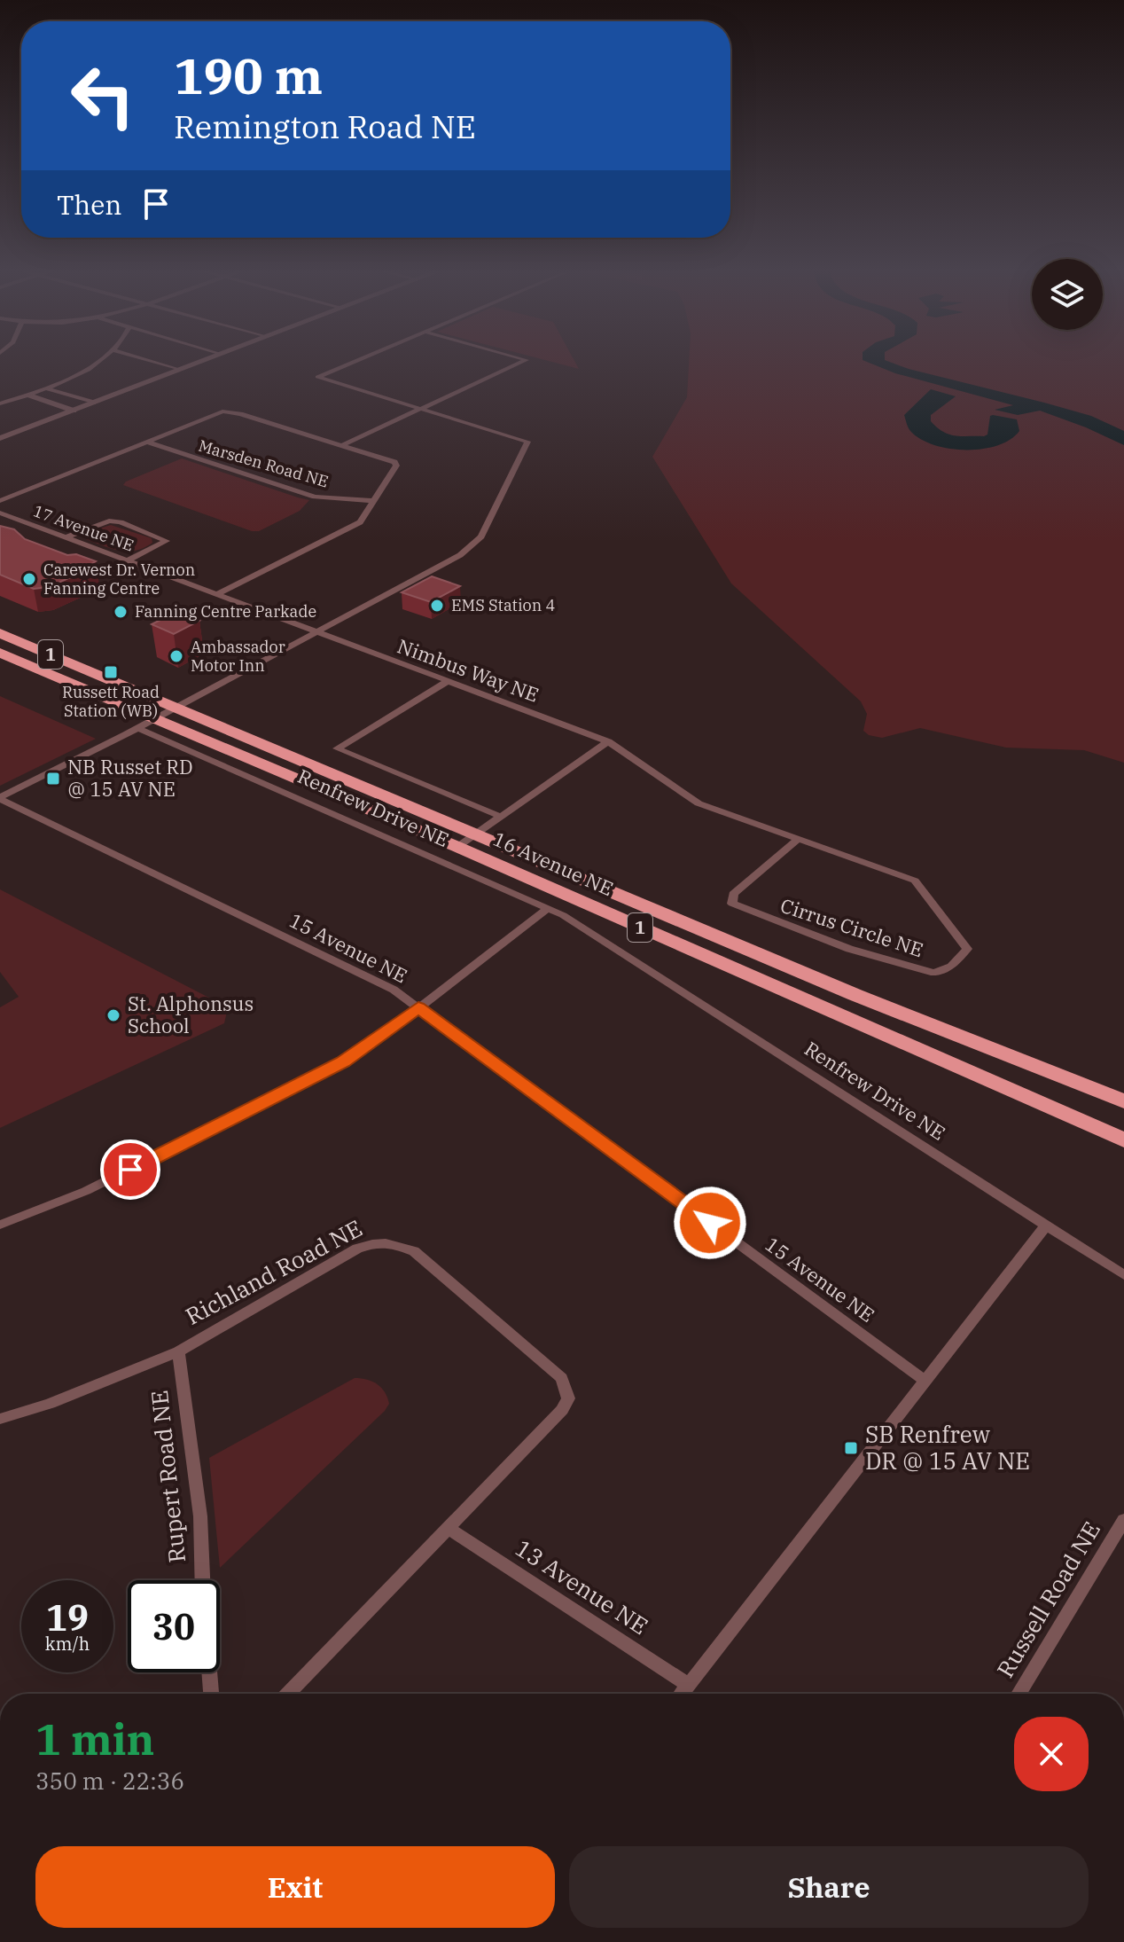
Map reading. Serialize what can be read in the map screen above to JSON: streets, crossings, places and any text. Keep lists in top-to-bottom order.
{
  "streets": {
    "highway": ["1", "16 Avenue NE"],
    "street": [
      "Marsden Road NE",
      "17 Avenue NE",
      "Nimbus Way NE",
      "Renfrew Drive NE",
      "Cirrus Circle NE",
      "15 Avenue NE",
      "Richland Road NE",
      "Rupert Road NE",
      "13 Avenue NE",
      "Russell Road NE"
    ]
  },
  "crossings": [
    ["17 Avenue NE", "Nimbus Way NE"],
    ["Nimbus Way NE", "Cirrus Circle NE"],
    ["Renfrew Drive NE", "16 Avenue NE"],
    ["Richland Road NE", "Rupert Road NE"],
    ["Richland Road NE", "13 Avenue NE"]
  ],
  "places": {
    "other": [
      "Carewest Dr. Vernon Fanning Centre",
      "EMS Station 4",
      "Fanning Centre Parkade",
      "Ambassador Motor Inn",
      "St. Alphonsus School"
    ],
    "transit": ["Russett Road Station (WB)", "NB Russet RD @ 15 AV NE", "SB Renfrew DR @ 15 AV NE"]
  },
  "page": {
    "turn": ["190 m", "Remington Road NE"],
    "then": "Then",
    "speed": "19 km/h",
    "limit": "30",
    "heading": ["1 min", "350 m · 22:36"],
    "buttons": ["Exit", "Share"]
  }
}
